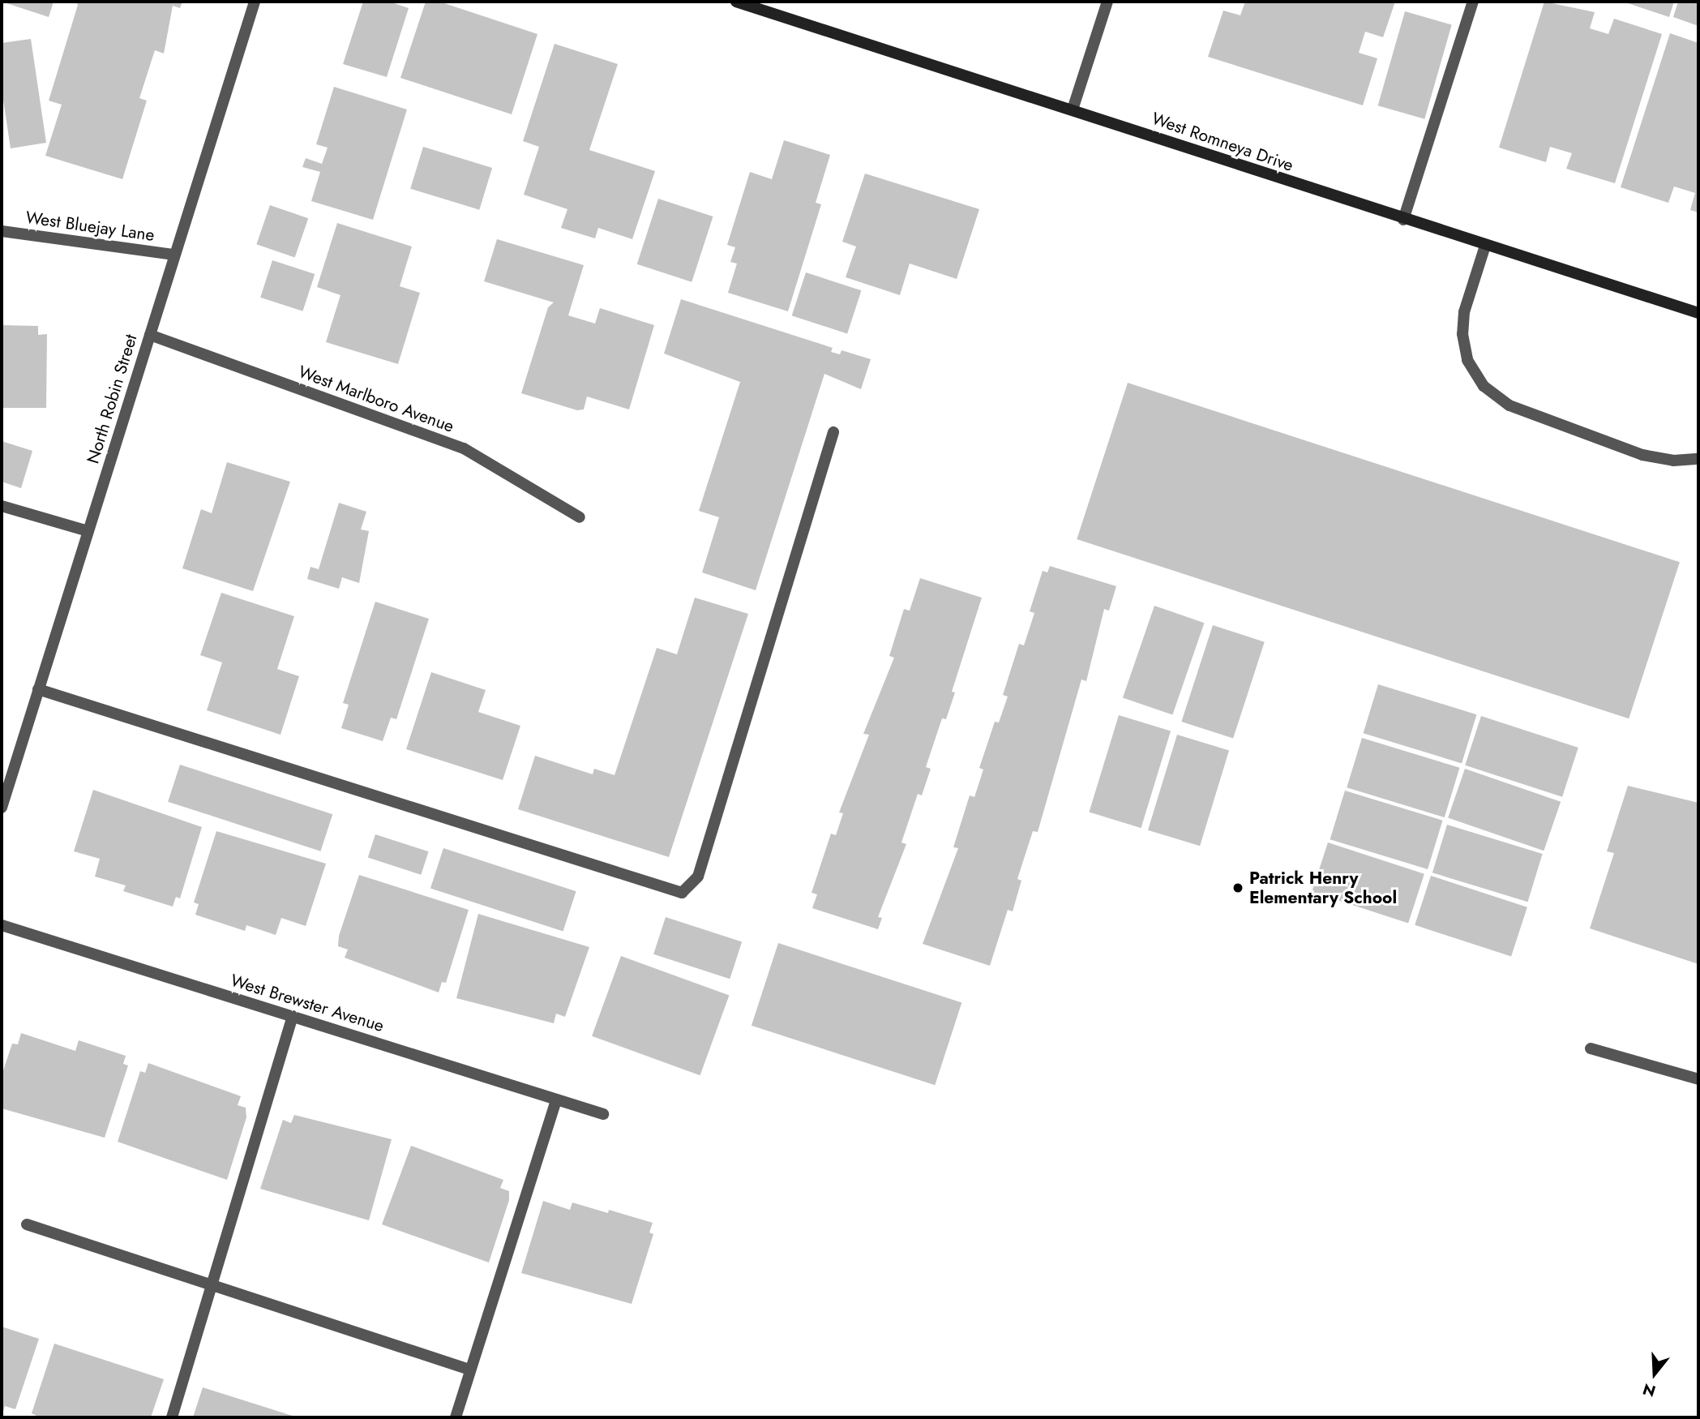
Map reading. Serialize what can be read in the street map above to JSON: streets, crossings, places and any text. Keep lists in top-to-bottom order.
{
  "streets": {
    "street": [
      "West Romneya Drive",
      "West Bluejay Lane",
      "North Robin Street",
      "West Marlboro Avenue",
      "West Brewster Avenue"
    ]
  },
  "crossings": [
    ["West Bluejay Lane", "North Robin Street"],
    ["North Robin Street", "West Marlboro Avenue"]
  ],
  "places": ["Patrick Henry Elementary School"],
  "north": "bottom"
}
